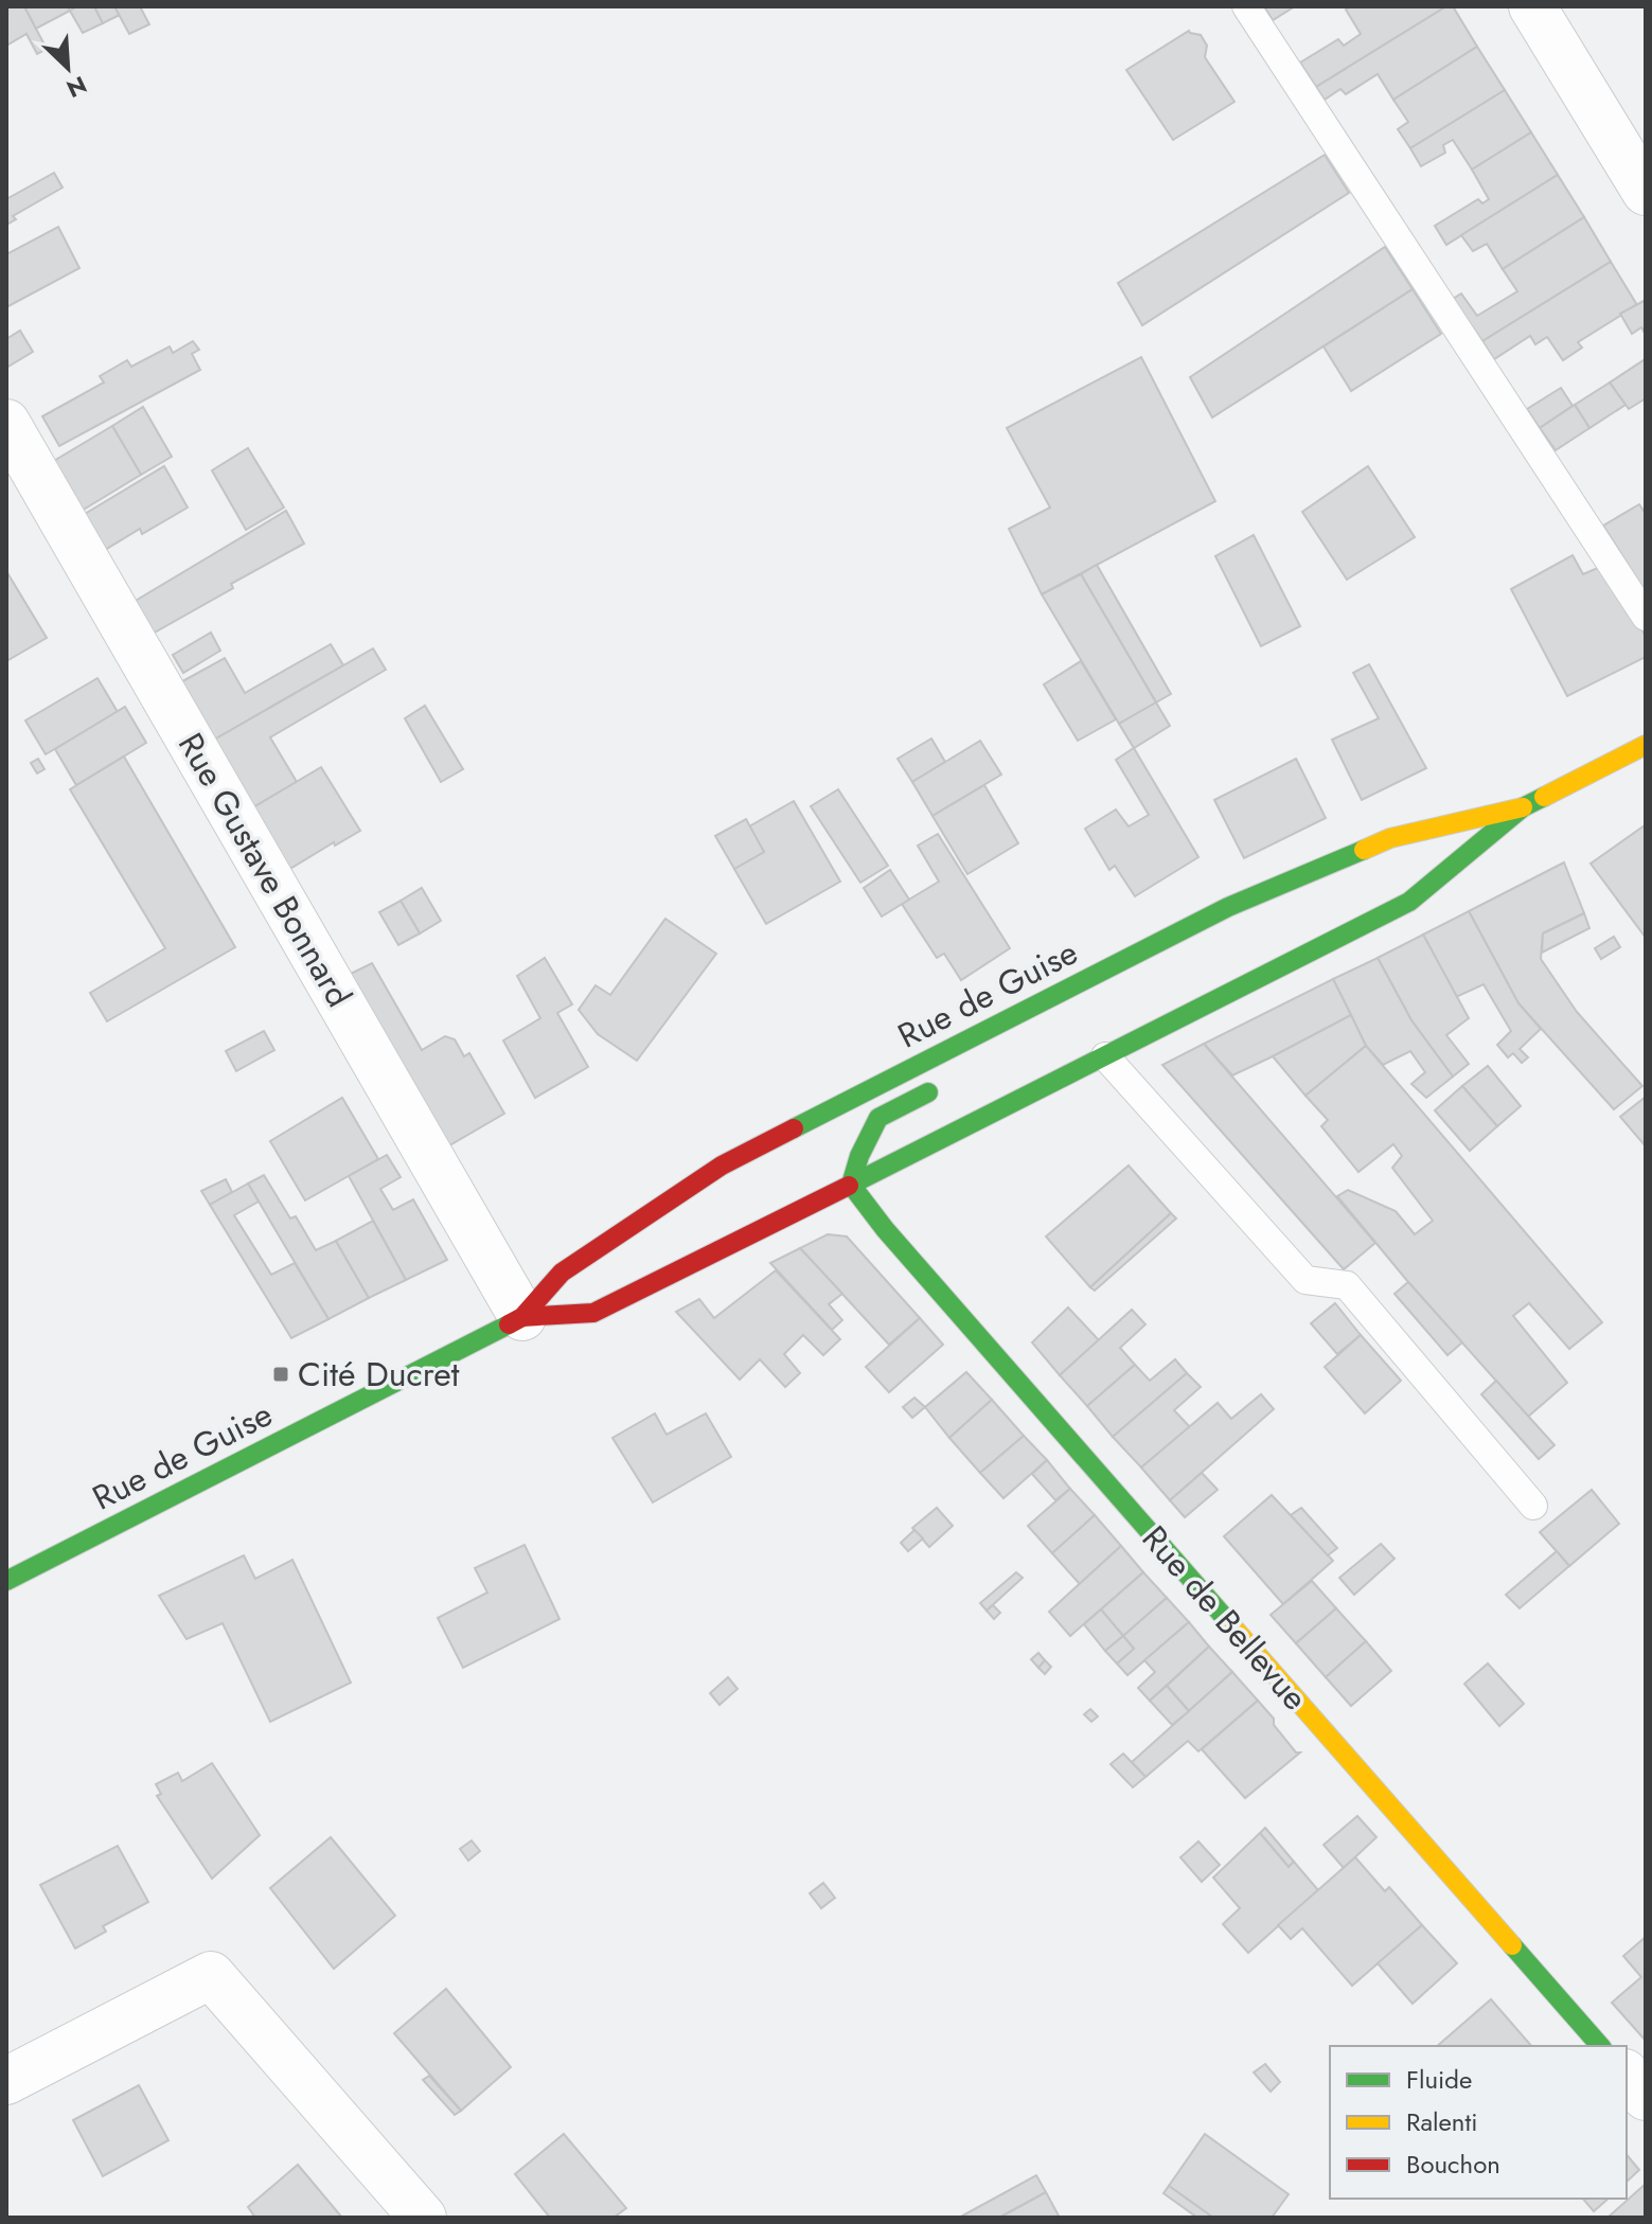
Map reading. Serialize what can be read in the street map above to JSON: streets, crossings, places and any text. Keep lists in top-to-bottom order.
{
  "streets": {
    "main road": ["Rue de Guise", "Rue de Bellevue"],
    "street": ["Rue Gustave Bonnard"]
  },
  "crossings": [
    ["Rue Gustave Bonnard", "Rue de Guise"],
    ["Rue de Guise", "Rue de Bellevue"]
  ],
  "places": {
    "transit": ["Cité Ducret"]
  },
  "legend": ["Fluide", "Ralenti", "Bouchon"],
  "north": "bottom right"
}
